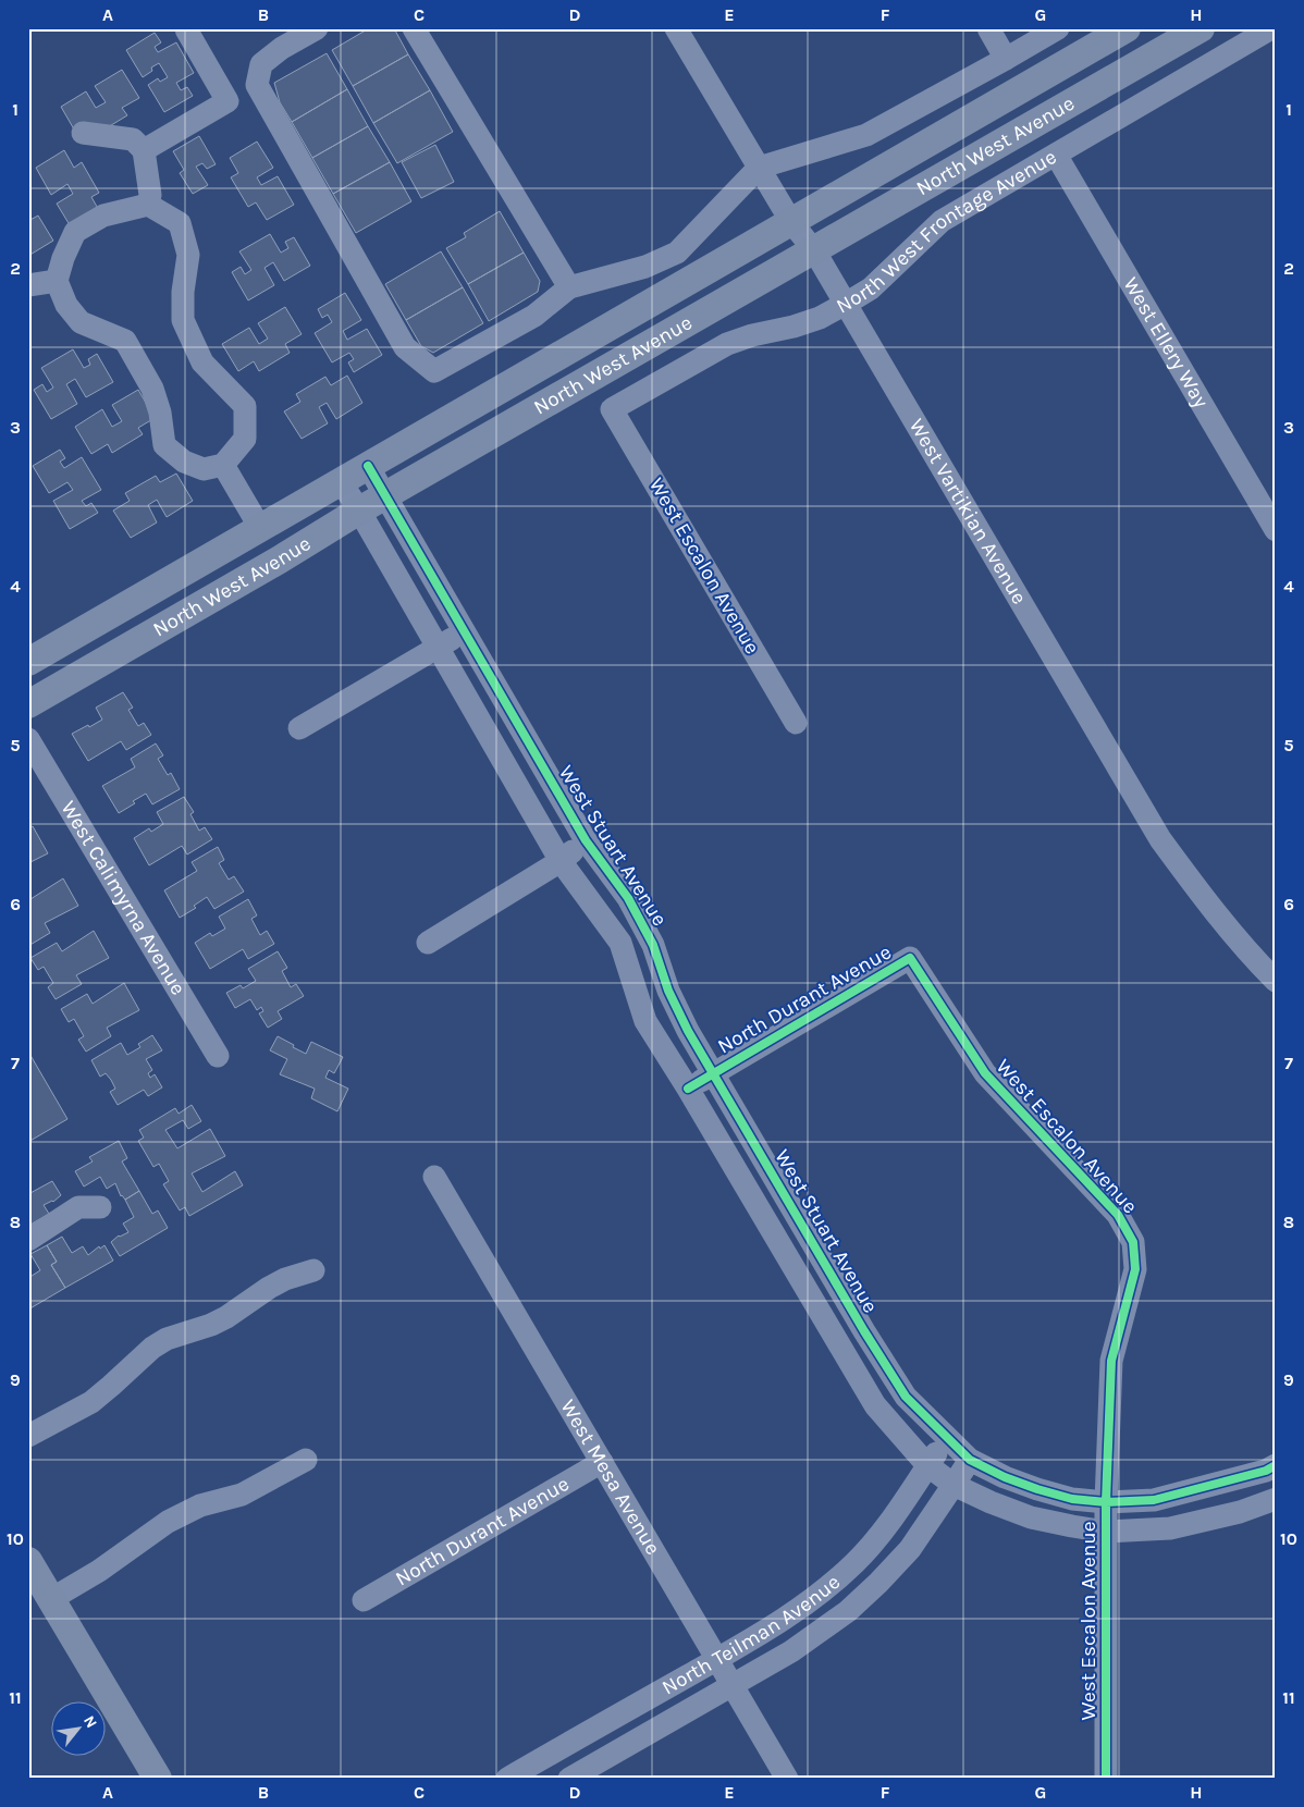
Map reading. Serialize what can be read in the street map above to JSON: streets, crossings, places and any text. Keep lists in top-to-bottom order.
{
  "streets": {
    "main road": ["North West Avenue"],
    "street": [
      "North West Frontage Avenue",
      "West Ellery Way",
      "West Vartikian Avenue",
      "West Escalon Avenue",
      "West Stuart Avenue",
      "West Calimyrna Avenue",
      "North Durant Avenue",
      "West Mesa Avenue",
      "North Teilman Avenue"
    ]
  },
  "crossings": [
    ["North West Avenue", "West Vartikian Avenue"],
    ["North West Avenue", "West Stuart Avenue"],
    ["North West Frontage Avenue", "West Ellery Way"],
    ["North West Frontage Avenue", "West Vartikian Avenue"],
    ["North West Frontage Avenue", "West Escalon Avenue"],
    ["West Escalon Avenue", "North Durant Avenue"],
    ["West Stuart Avenue", "North Durant Avenue"],
    ["West Stuart Avenue", "North Teilman Avenue"],
    ["North Durant Avenue", "West Mesa Avenue"],
    ["West Mesa Avenue", "North Teilman Avenue"]
  ],
  "north": "top right",
  "grid": {
    "columns": [
      "A",
      "B",
      "C",
      "D",
      "E",
      "F",
      "G",
      "H"
    ],
    "rows": [
      "1",
      "2",
      "3",
      "4",
      "5",
      "6",
      "7",
      "8",
      "9",
      "10",
      "11"
    ]
  }
}
